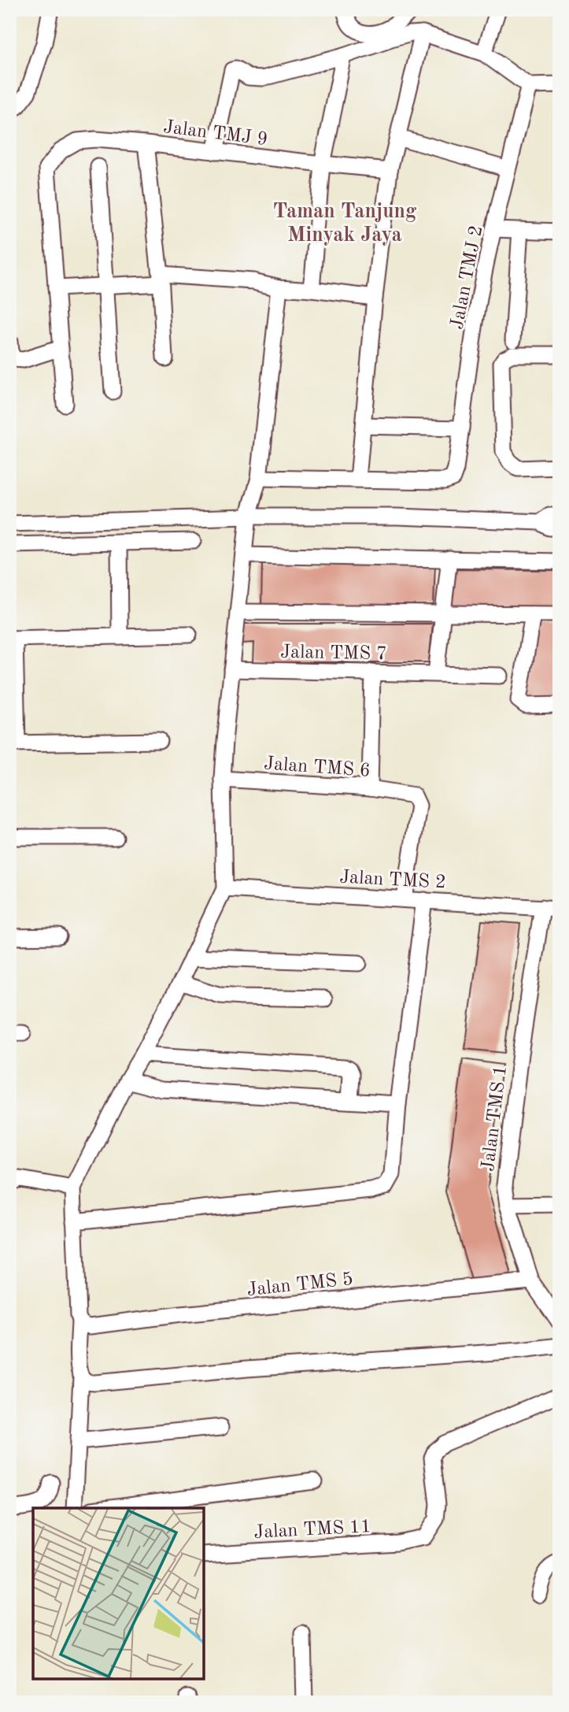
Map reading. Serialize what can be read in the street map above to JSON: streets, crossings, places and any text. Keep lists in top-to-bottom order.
{
  "streets": {
    "street": [
      "Jalan TMJ 9",
      "Jalan TMJ 2",
      "Jalan TMS 7",
      "Jalan TMS 6",
      "Jalan TMS 2",
      "Jalan TMS 1",
      "Jalan TMS 5",
      "Jalan TMS 11"
    ]
  },
  "crossings": [
    ["Jalan TMS 6", "Jalan TMS 2"],
    ["Jalan TMS 2", "Jalan TMS 1"],
    ["Jalan TMS 1", "Jalan TMS 5"]
  ],
  "districts": ["Taman Tanjung Minyak Jaya"]
}
